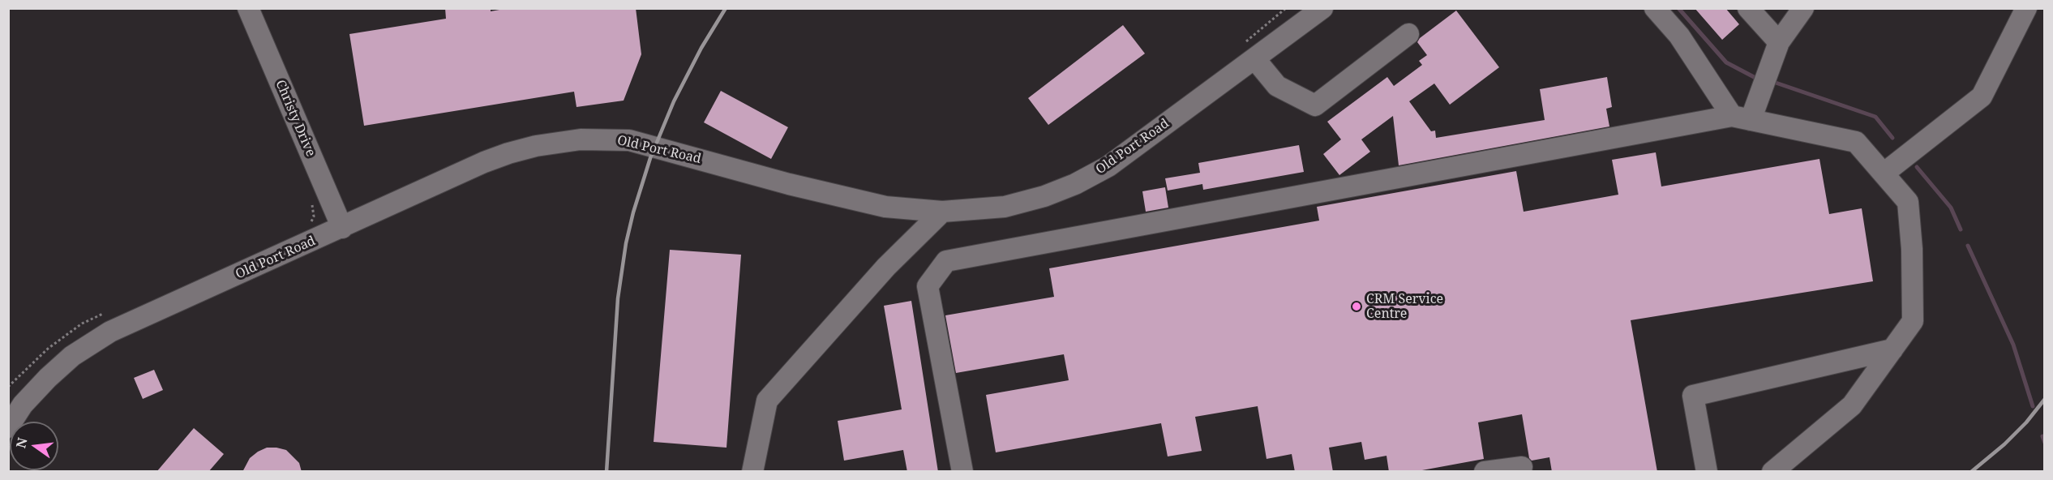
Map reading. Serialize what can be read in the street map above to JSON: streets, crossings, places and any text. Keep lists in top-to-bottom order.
{
  "streets": {
    "street": ["Christy Drive", "Old Port Road"]
  },
  "crossings": [
    ["Christy Drive", "Old Port Road"]
  ],
  "places": ["CRM Service Centre"],
  "north": "left"
}
